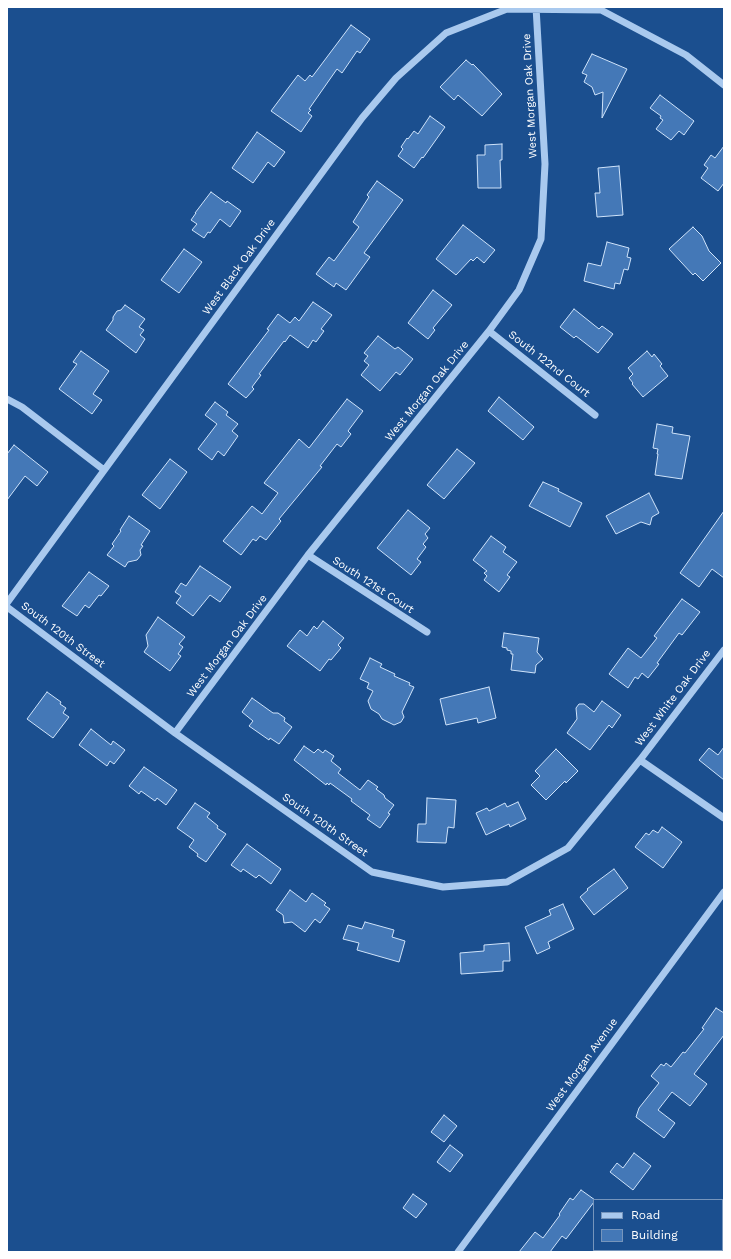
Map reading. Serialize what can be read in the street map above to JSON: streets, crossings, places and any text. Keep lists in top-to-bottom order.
{
  "streets": {
    "street": [
      "West Morgan Oak Drive",
      "West Black Oak Drive",
      "South 122nd Court",
      "South 121st Court",
      "South 120th Street",
      "West White Oak Drive",
      "West Morgan Avenue"
    ]
  },
  "crossings": [
    ["West Morgan Oak Drive", "West Black Oak Drive"],
    ["West Morgan Oak Drive", "South 122nd Court"],
    ["West Morgan Oak Drive", "South 121st Court"],
    ["West Morgan Oak Drive", "South 120th Street"],
    ["South 120th Street", "West White Oak Drive"]
  ],
  "legend": ["Road", "Building"]
}
